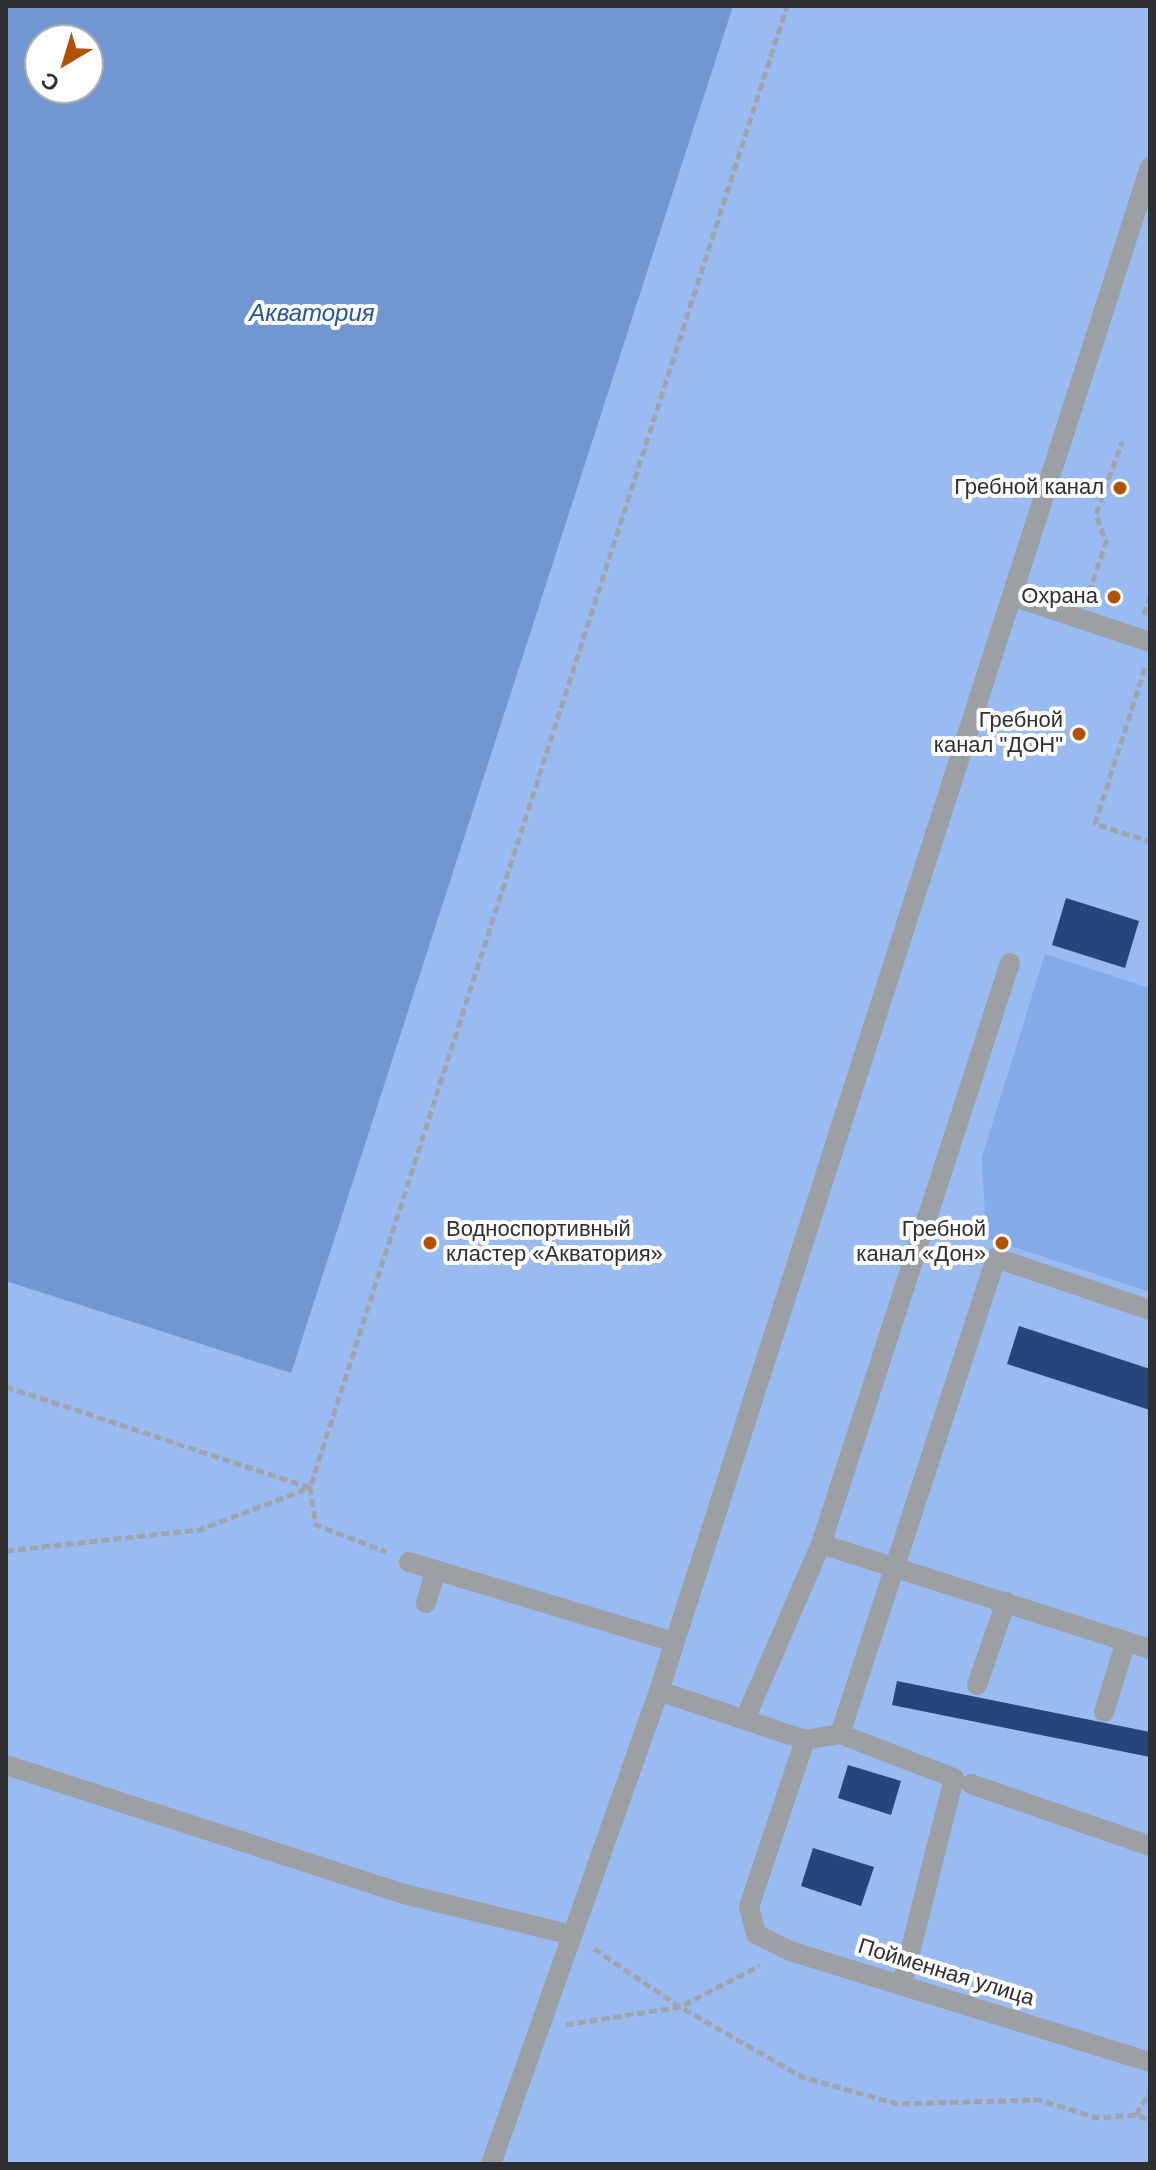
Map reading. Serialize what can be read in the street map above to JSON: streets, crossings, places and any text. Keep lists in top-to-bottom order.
{
  "streets": {
    "street": ["Пойменная улица"]
  },
  "water": ["Акватория"],
  "places": [
    "Гребной канал",
    "Охрана",
    "Гребной канал \"ДОН\"",
    "Водноспортивный кластер «Акватория»",
    "Гребной канал «Дон»"
  ],
  "north": "bottom left"
}
